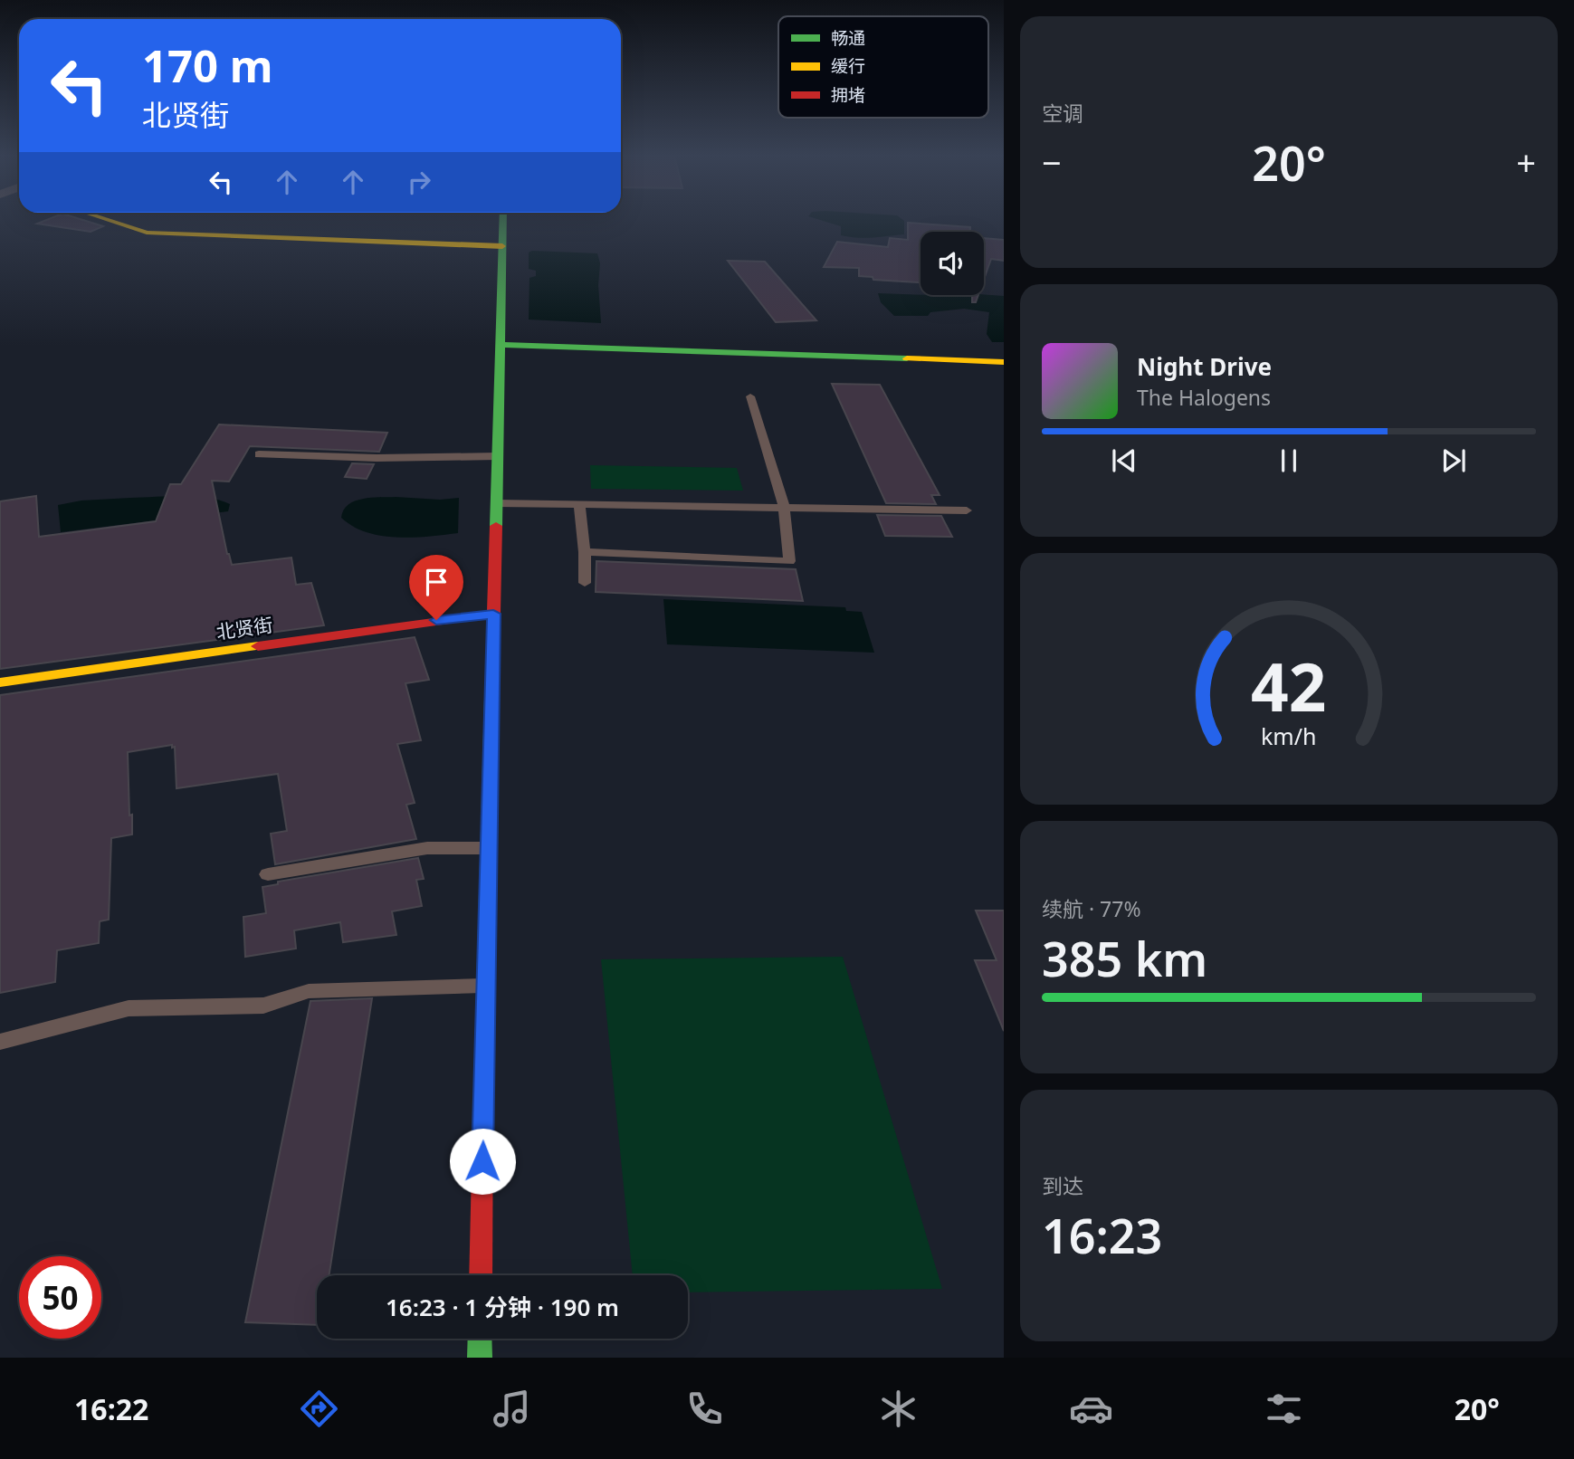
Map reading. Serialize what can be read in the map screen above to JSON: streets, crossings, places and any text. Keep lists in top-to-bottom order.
{
  "streets": {
    "main road": ["北贤街"]
  },
  "legend": ["畅通", "缓行", "拥堵"],
  "page": {
    "tile": [
      "空调",
      ["续航 · 77%", "385 km"],
      ["到达", "16:23"]
    ],
    "turn": ["170 m", "北贤街"],
    "heat": ["−", "20°", "+"],
    "song": ["Night Drive", "The Halogens"],
    "limit": "50",
    "trip": "16:23 · 1 分钟 · 190 m",
    "tabs": ["16:22", "20°"],
    "gauge": ["42", "km/h"]
  }
}
